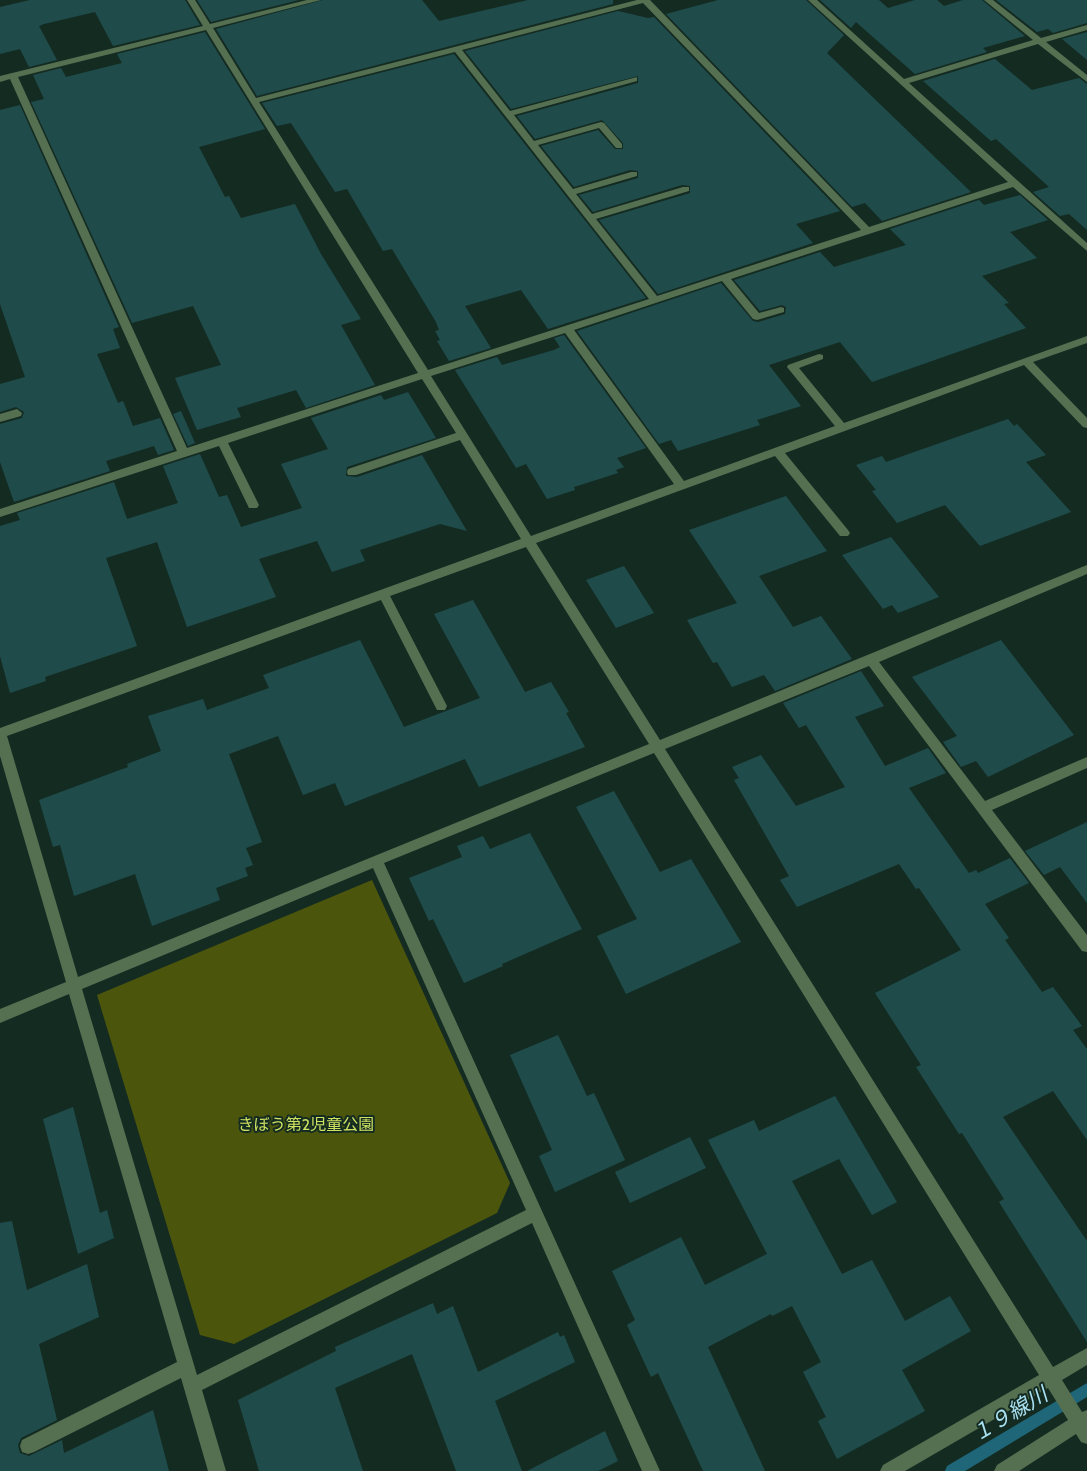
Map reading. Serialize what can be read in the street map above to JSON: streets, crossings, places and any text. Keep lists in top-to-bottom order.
{
  "water": ["１９線川"],
  "parks": ["きぼう第2児童公園"]
}
